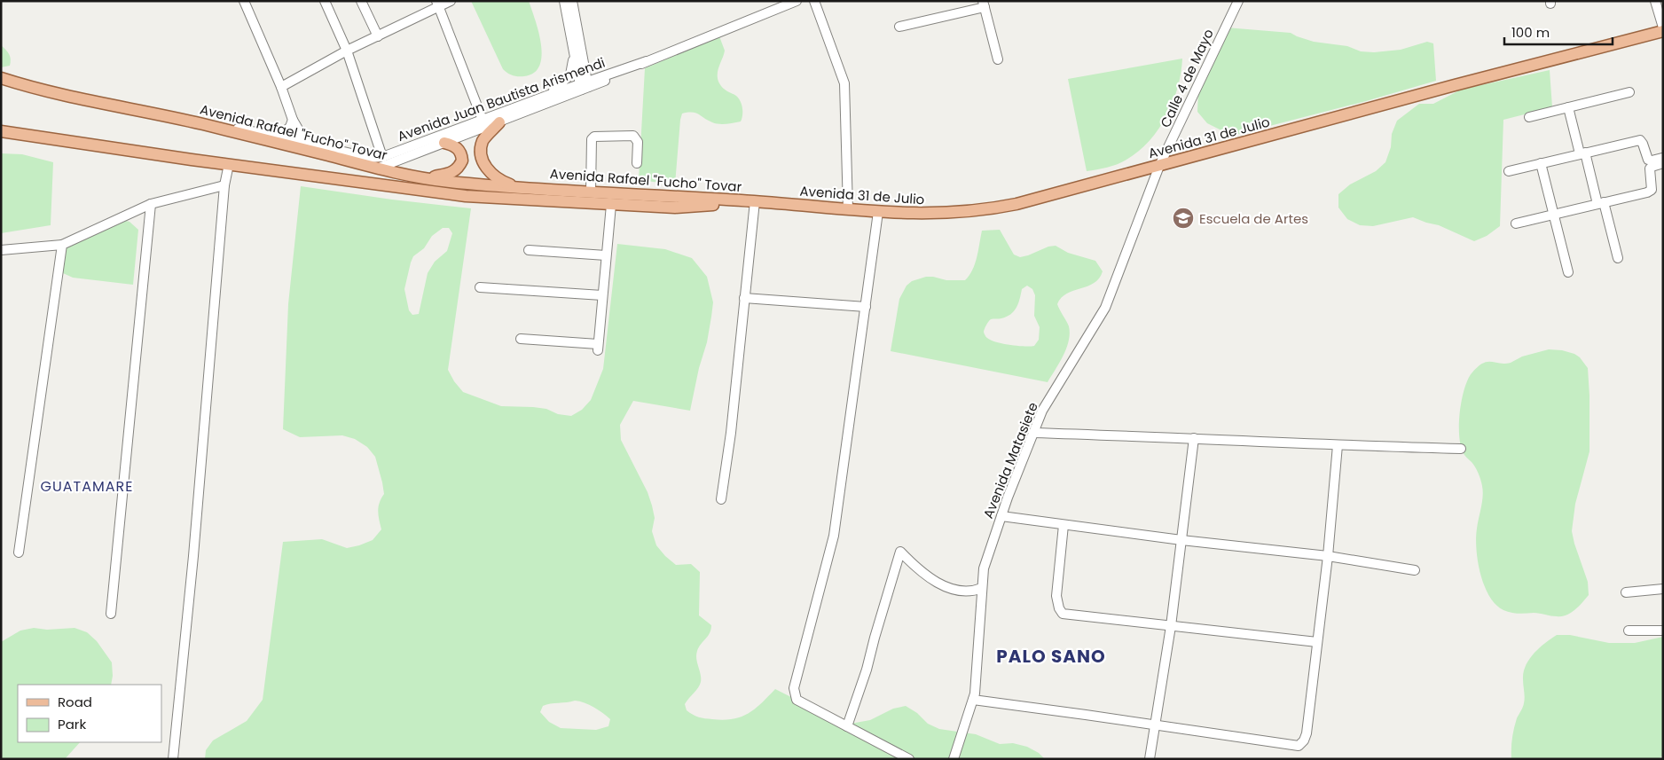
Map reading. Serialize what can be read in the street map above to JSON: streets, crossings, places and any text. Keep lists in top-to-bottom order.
{
  "streets": {
    "main road": ["Avenida Rafael \"Fucho\" Tovar", "Avenida 31 de Julio"],
    "street": ["Calle 4 de Mayo", "Avenida Juan Bautista Arismendi", "Avenida Matasiete"]
  },
  "crossings": [
    ["Calle 4 de Mayo", "Avenida 31 de Julio"],
    ["Calle 4 de Mayo", "Avenida Matasiete"],
    ["Avenida Juan Bautista Arismendi", "Avenida Rafael \"Fucho\" Tovar"],
    ["Avenida Rafael \"Fucho\" Tovar", "Avenida 31 de Julio"],
    ["Avenida 31 de Julio", "Avenida Matasiete"]
  ],
  "districts": ["GUATAMARE", "PALO SANO"],
  "places": {
    "school or university": ["Escuela de Artes"]
  },
  "legend": ["Road", "Park"],
  "scale_bar": "100 m"
}
